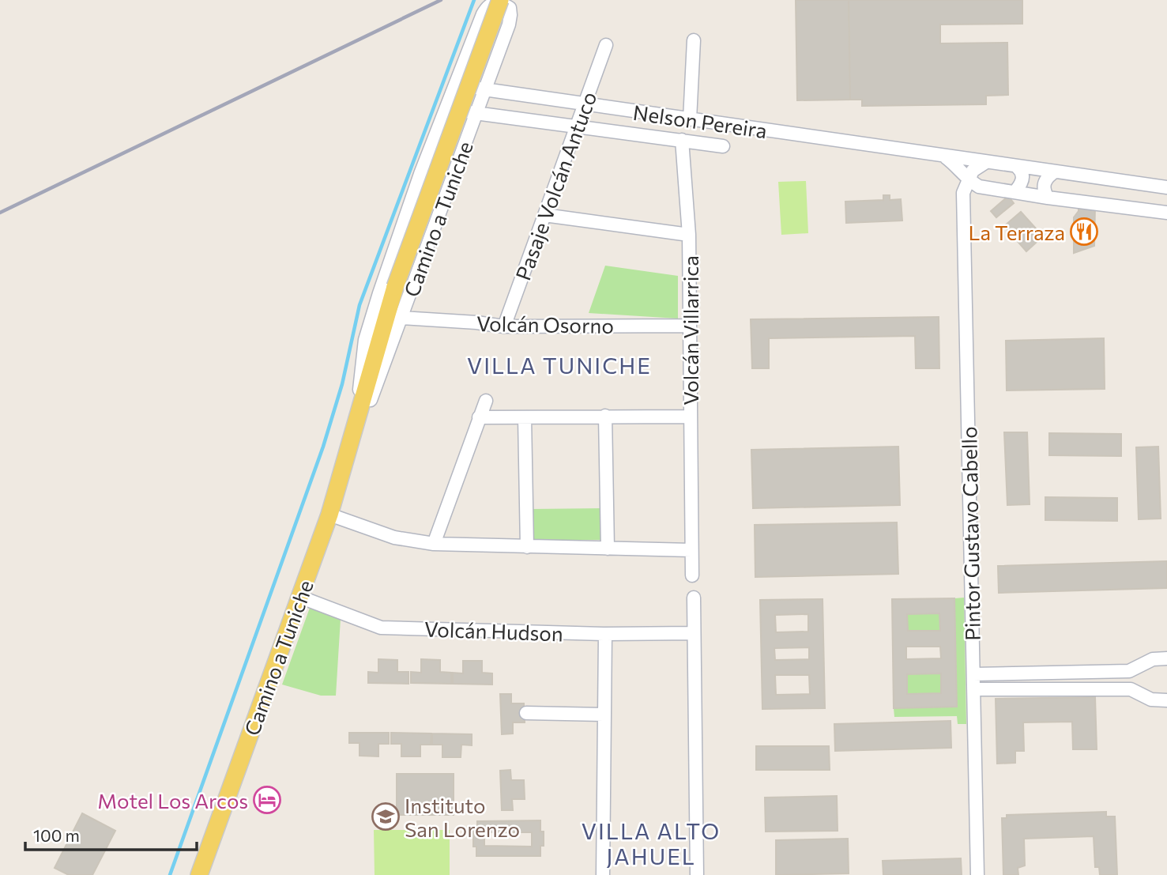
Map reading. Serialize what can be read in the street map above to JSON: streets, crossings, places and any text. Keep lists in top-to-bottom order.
{
  "streets": {
    "main road": ["Camino a Tuniche"],
    "street": [
      "Nelson Pereira",
      "Pasaje Volcán Antuco",
      "Volcán Osorno",
      "Volcán Villarrica",
      "Pintor Gustavo Cabello",
      "Volcán Hudson"
    ]
  },
  "crossings": [
    ["Nelson Pereira", "Pasaje Volcán Antuco"],
    ["Nelson Pereira", "Camino a Tuniche"],
    ["Nelson Pereira", "Volcán Villarrica"],
    ["Pasaje Volcán Antuco", "Volcán Osorno"],
    ["Camino a Tuniche", "Volcán Osorno"],
    ["Camino a Tuniche", "Volcán Hudson"],
    ["Volcán Osorno", "Volcán Villarrica"]
  ],
  "districts": ["VILLA TUNICHE", "VILLA ALTO JAHUEL"],
  "places": {
    "restaurant": ["La Terraza"],
    "hotel": ["Motel Los Arcos"],
    "school or university": ["Instituto San Lorenzo"]
  },
  "scale_bar": "100 m"
}
